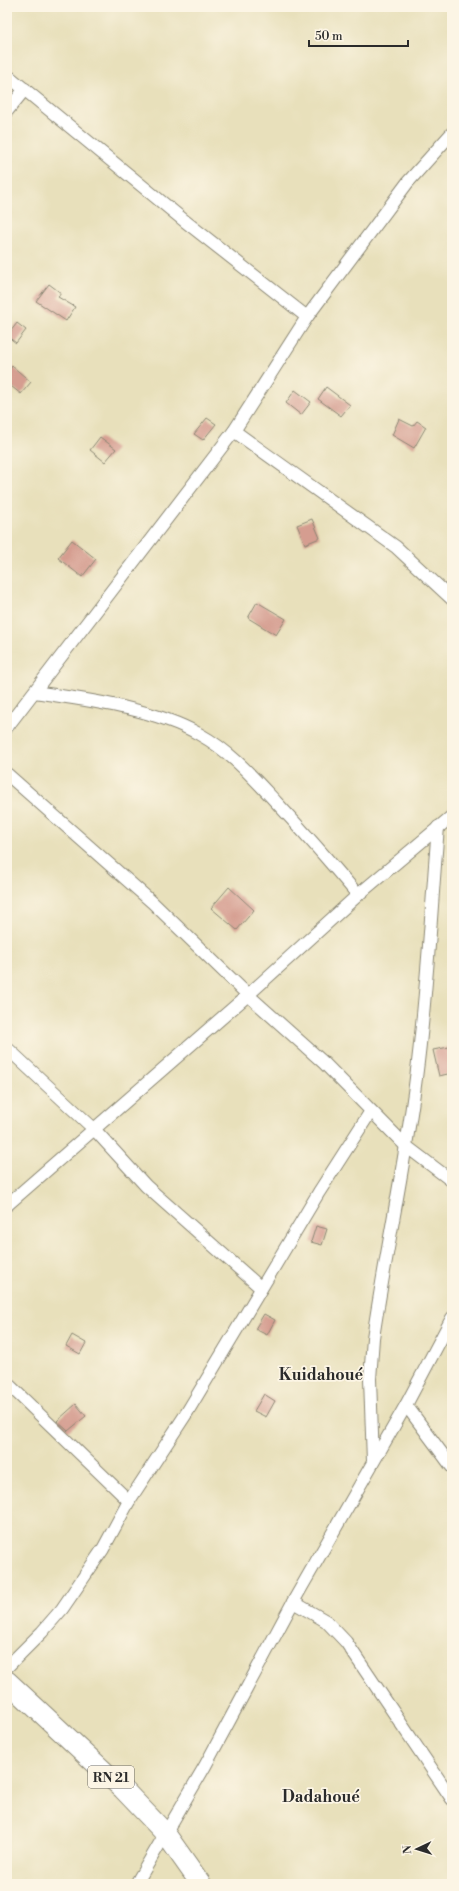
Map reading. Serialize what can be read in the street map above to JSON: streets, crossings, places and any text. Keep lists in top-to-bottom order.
{
  "streets": {
    "main road": ["RN 21"]
  },
  "districts": ["Kuidahoué", "Dadahoué"],
  "scale_bar": "50 m",
  "north": "left"
}
